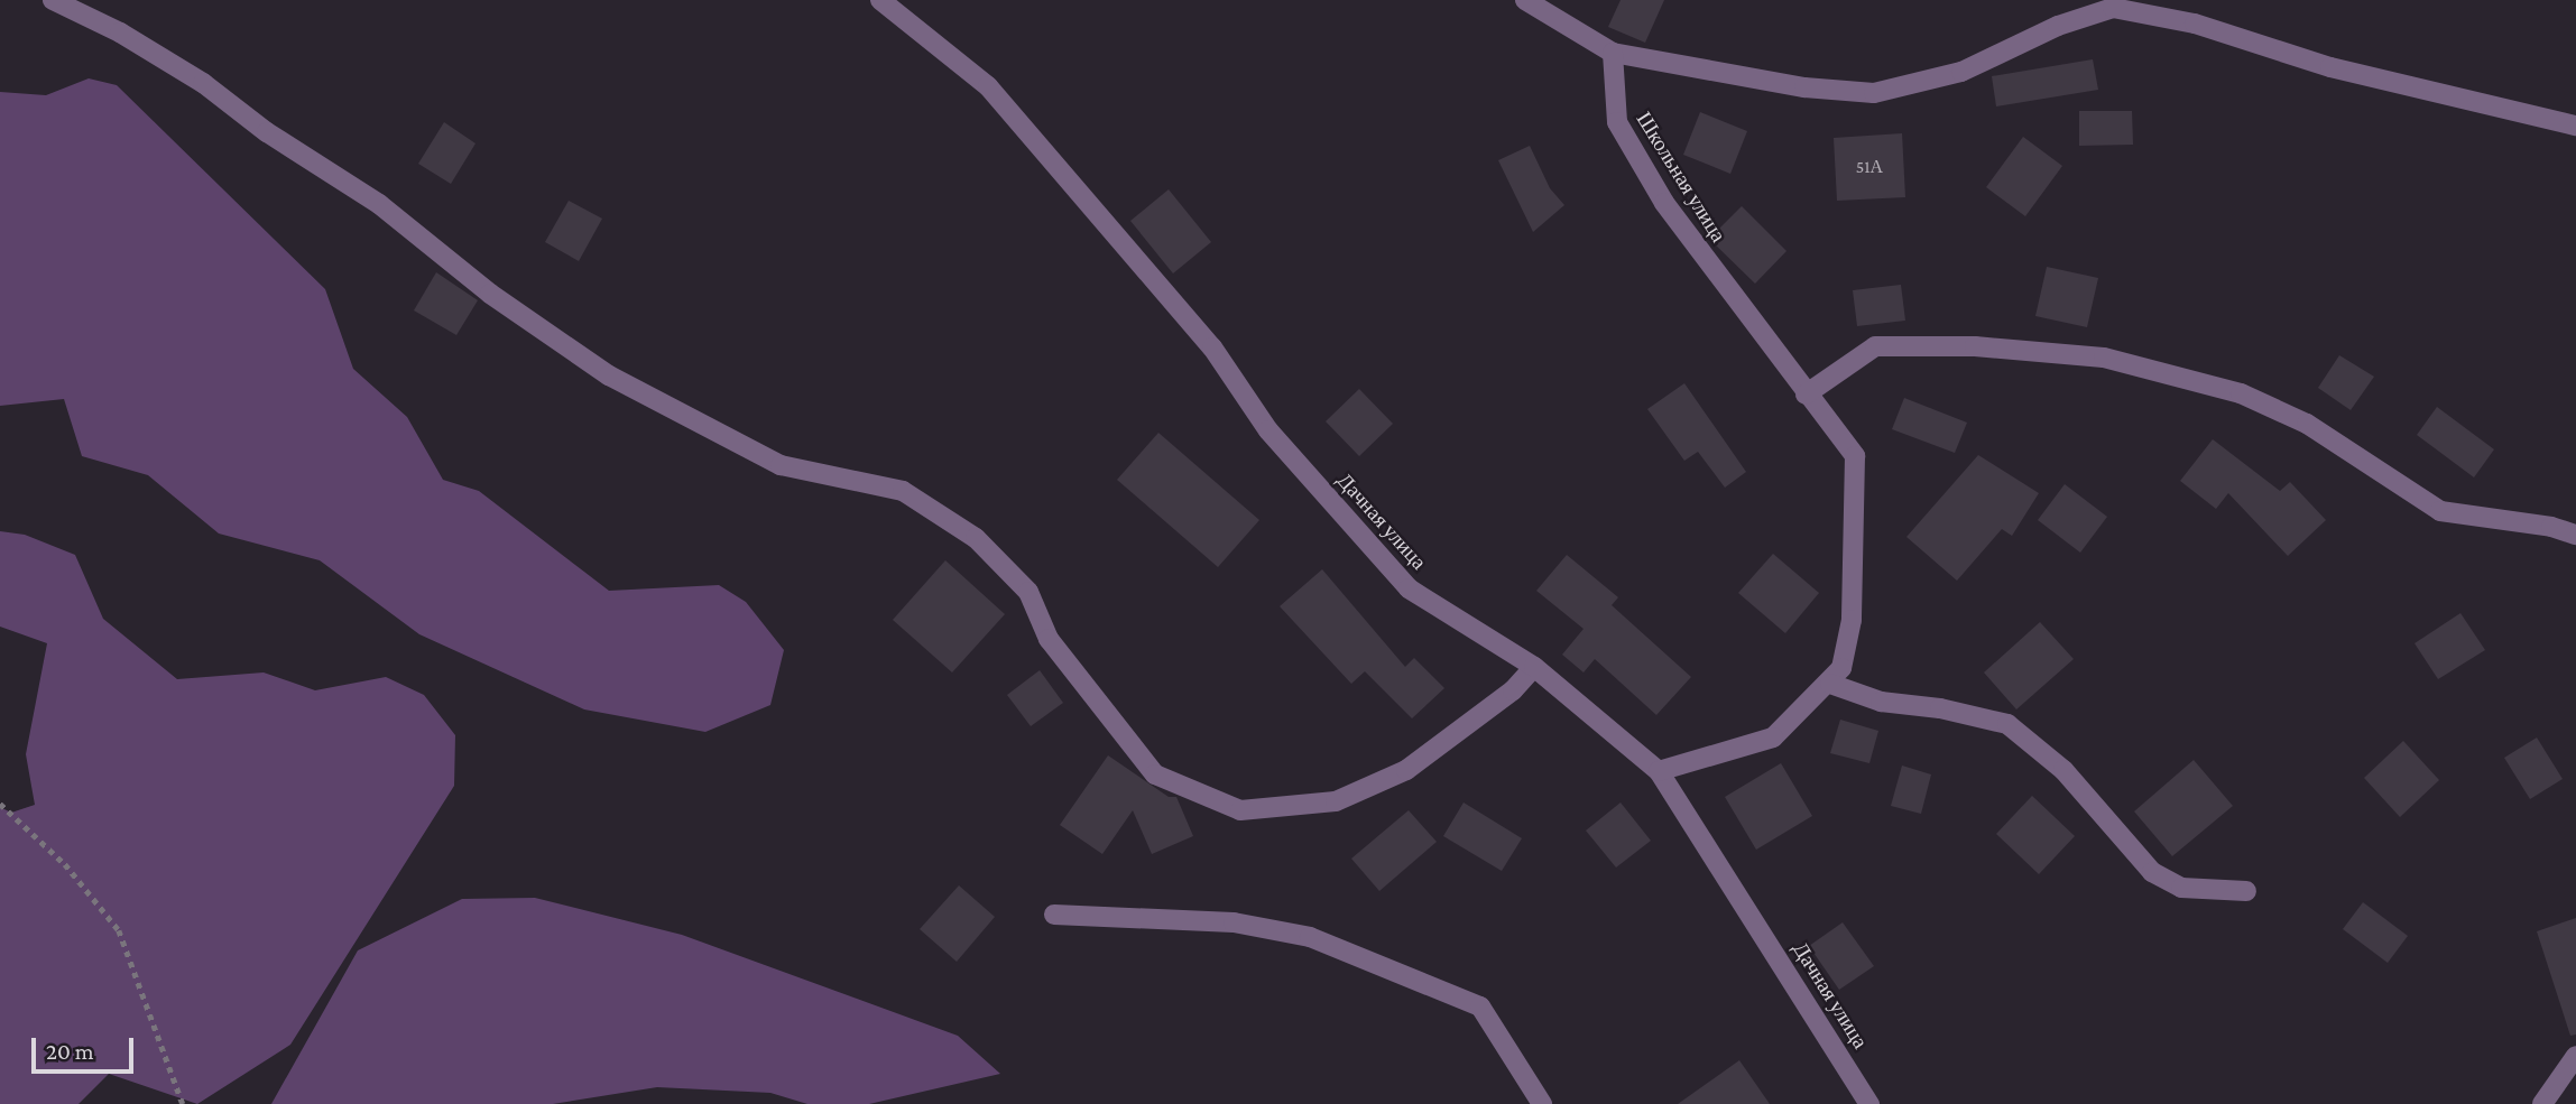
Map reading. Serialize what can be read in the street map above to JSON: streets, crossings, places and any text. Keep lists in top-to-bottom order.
{
  "streets": {
    "street": ["Школьная улица", "Дачная улица"]
  },
  "house_numbers": ["51А"],
  "scale_bar": "20 m"
}
